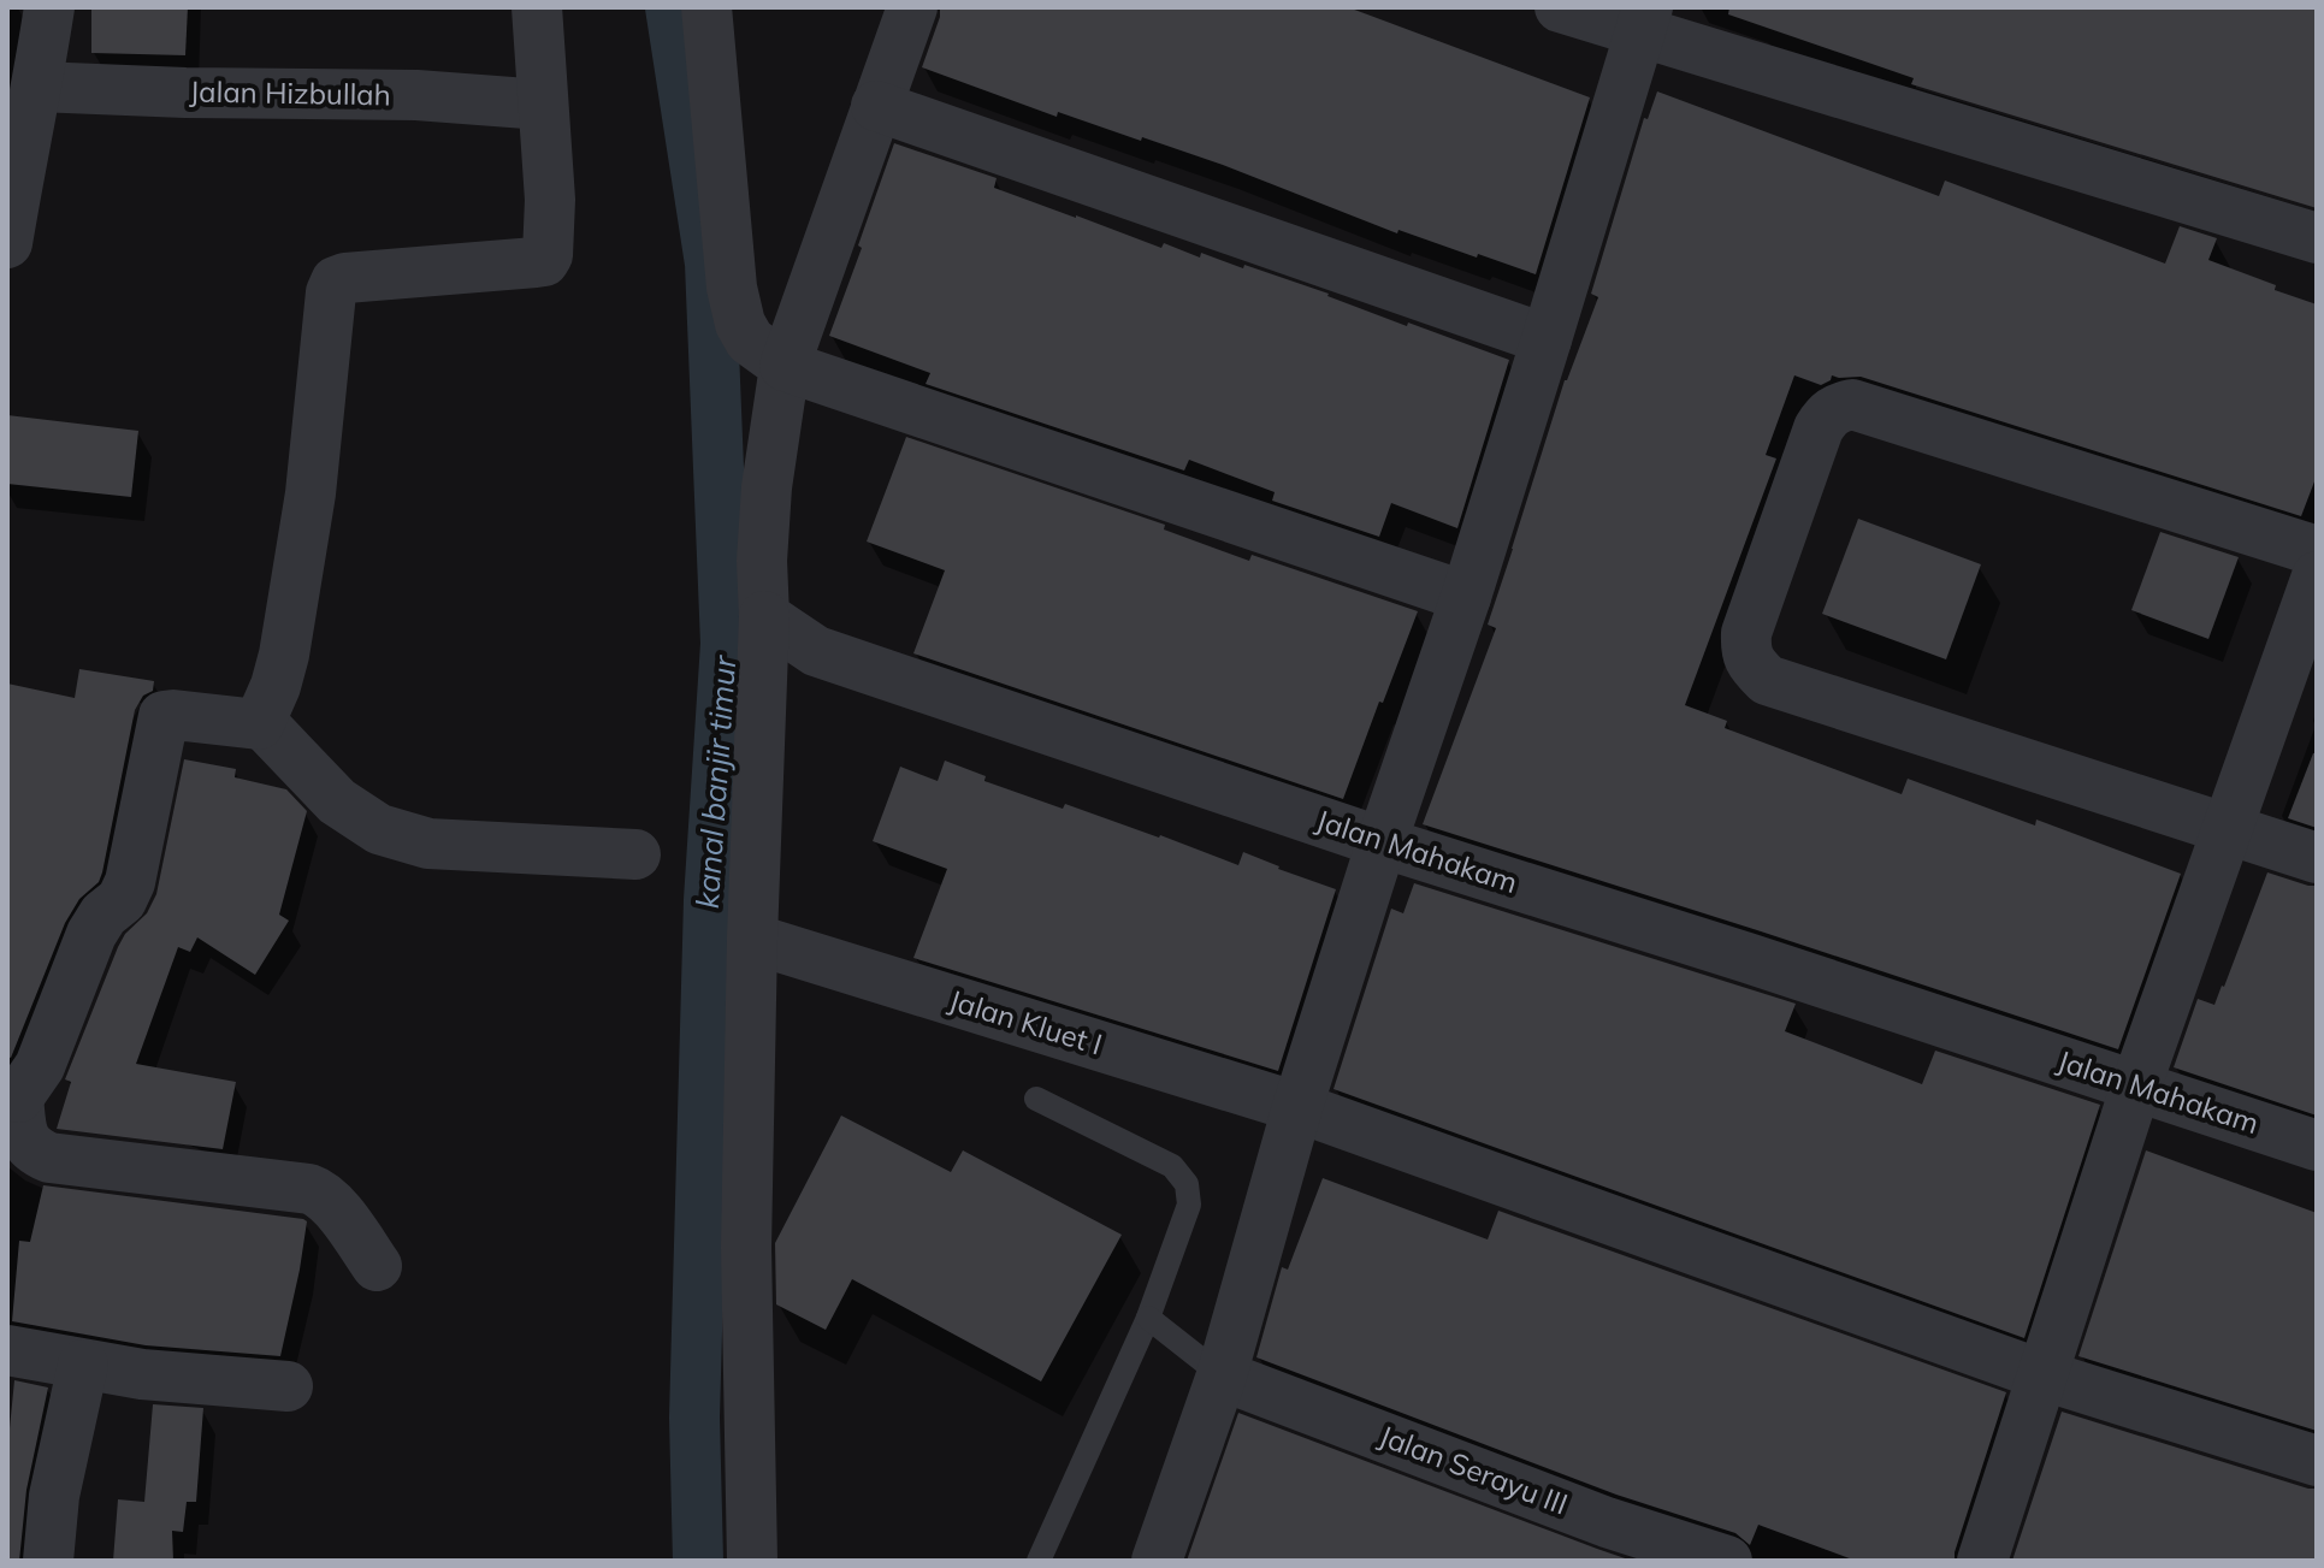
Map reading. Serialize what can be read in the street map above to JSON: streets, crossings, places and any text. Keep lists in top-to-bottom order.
{
  "streets": {
    "street": [
      "Jalan Hizbullah",
      "Jalan Mahakam",
      "Jalan Kluet I",
      "Jalan Serayu III"
    ]
  },
  "water": ["kanal banjir timur"]
}
